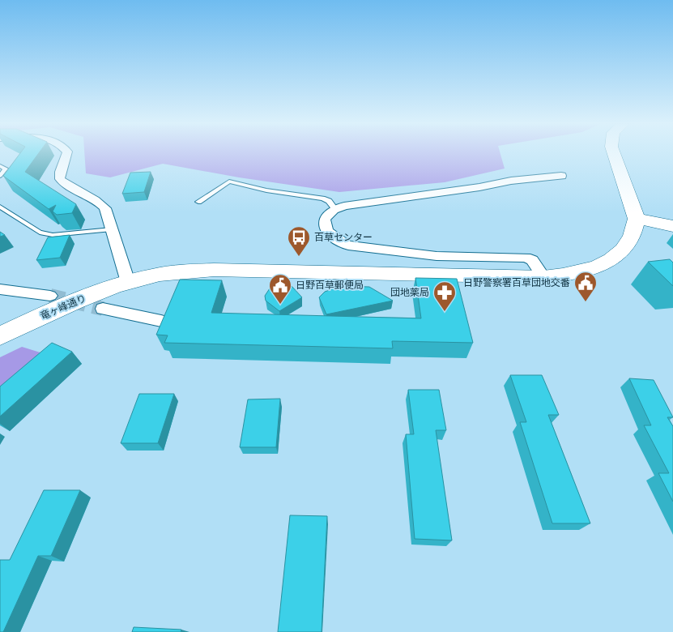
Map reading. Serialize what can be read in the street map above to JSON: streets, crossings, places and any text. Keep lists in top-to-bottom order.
{
  "streets": {
    "street": ["竜ヶ峰通り"]
  },
  "places": {
    "bus stop": ["百草センター"],
    "public building": ["日野警察署百草団地交番", "日野百草郵便局"],
    "pharmacy": ["団地薬局"]
  }
}
